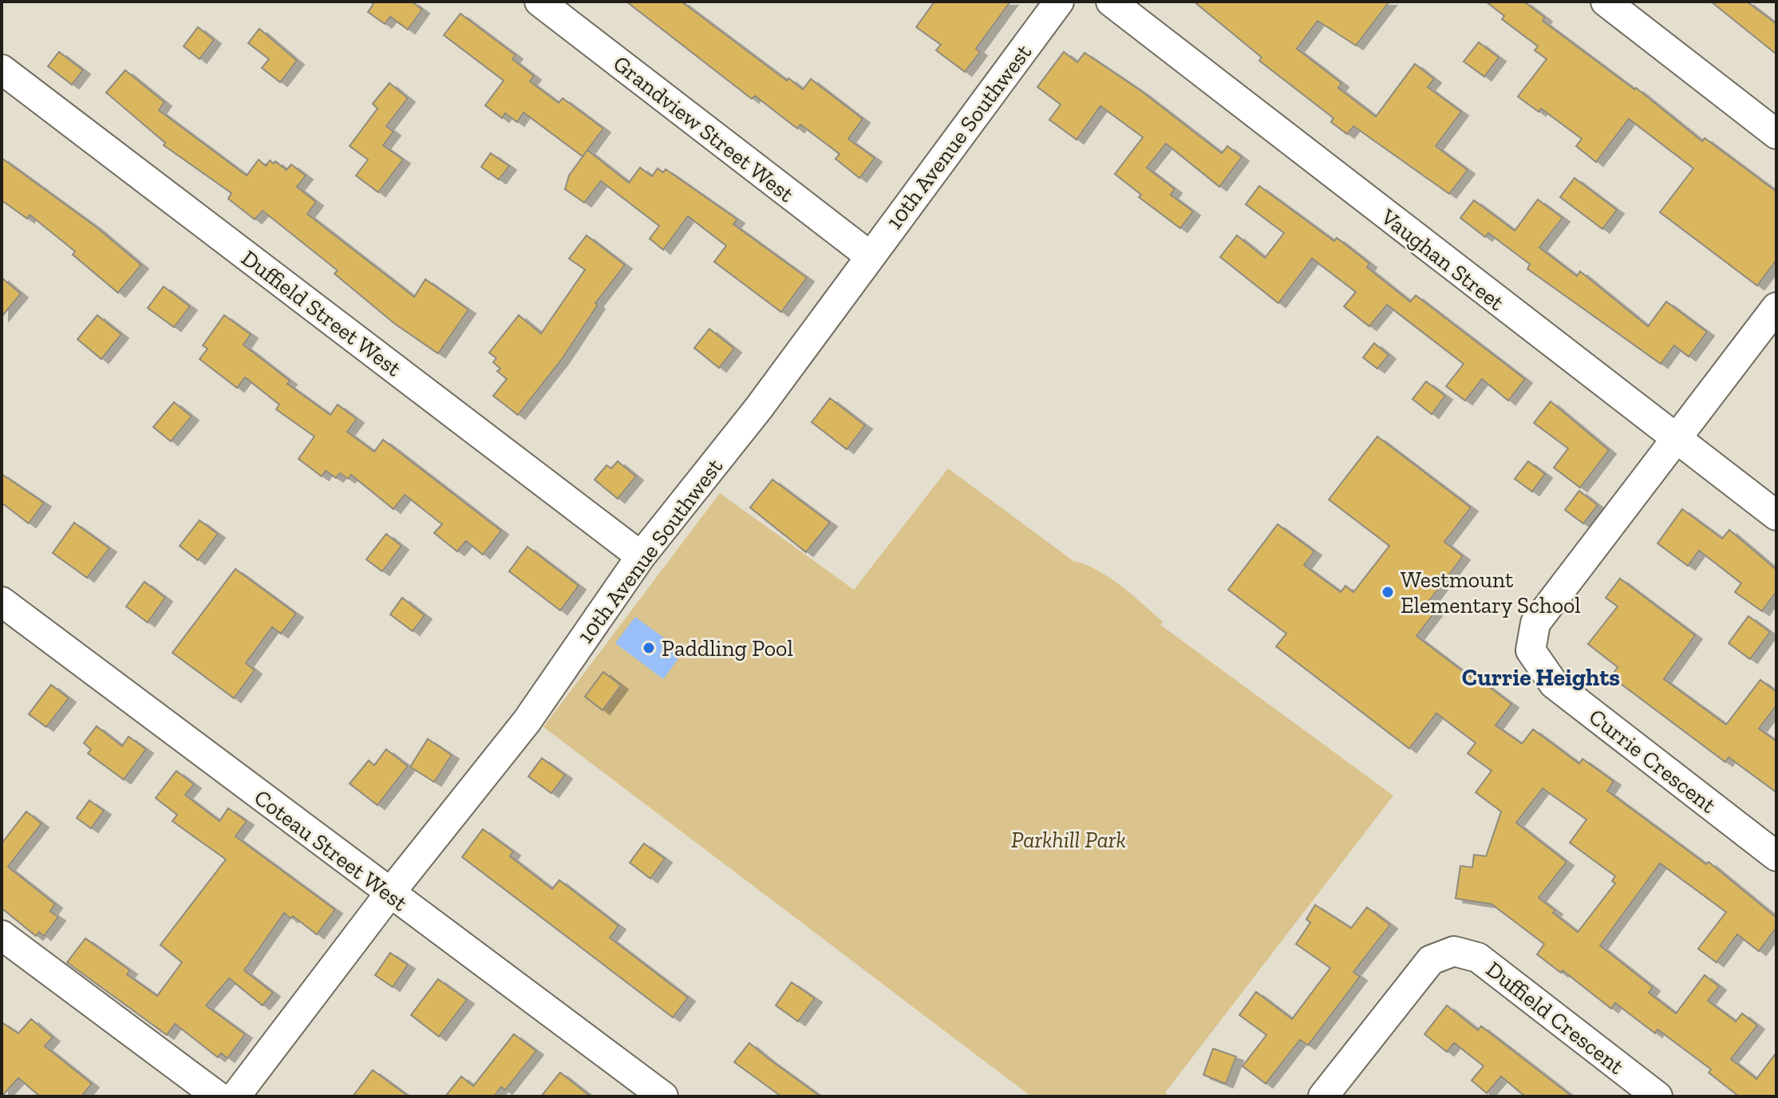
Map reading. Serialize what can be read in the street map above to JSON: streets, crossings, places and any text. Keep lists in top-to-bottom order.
{
  "streets": {
    "street": [
      "Grandview Street West",
      "10th Avenue Southwest",
      "Vaughan Street",
      "Duffield Street West",
      "Currie Crescent",
      "Coteau Street West",
      "Duffield Crescent"
    ]
  },
  "crossings": [
    ["Grandview Street West", "10th Avenue Southwest"],
    ["10th Avenue Southwest", "Duffield Street West"],
    ["10th Avenue Southwest", "Coteau Street West"],
    ["Vaughan Street", "Currie Crescent"]
  ],
  "districts": ["Currie Heights"],
  "parks": ["Parkhill Park"],
  "places": ["Westmount Elementary School", "Paddling Pool"]
}
